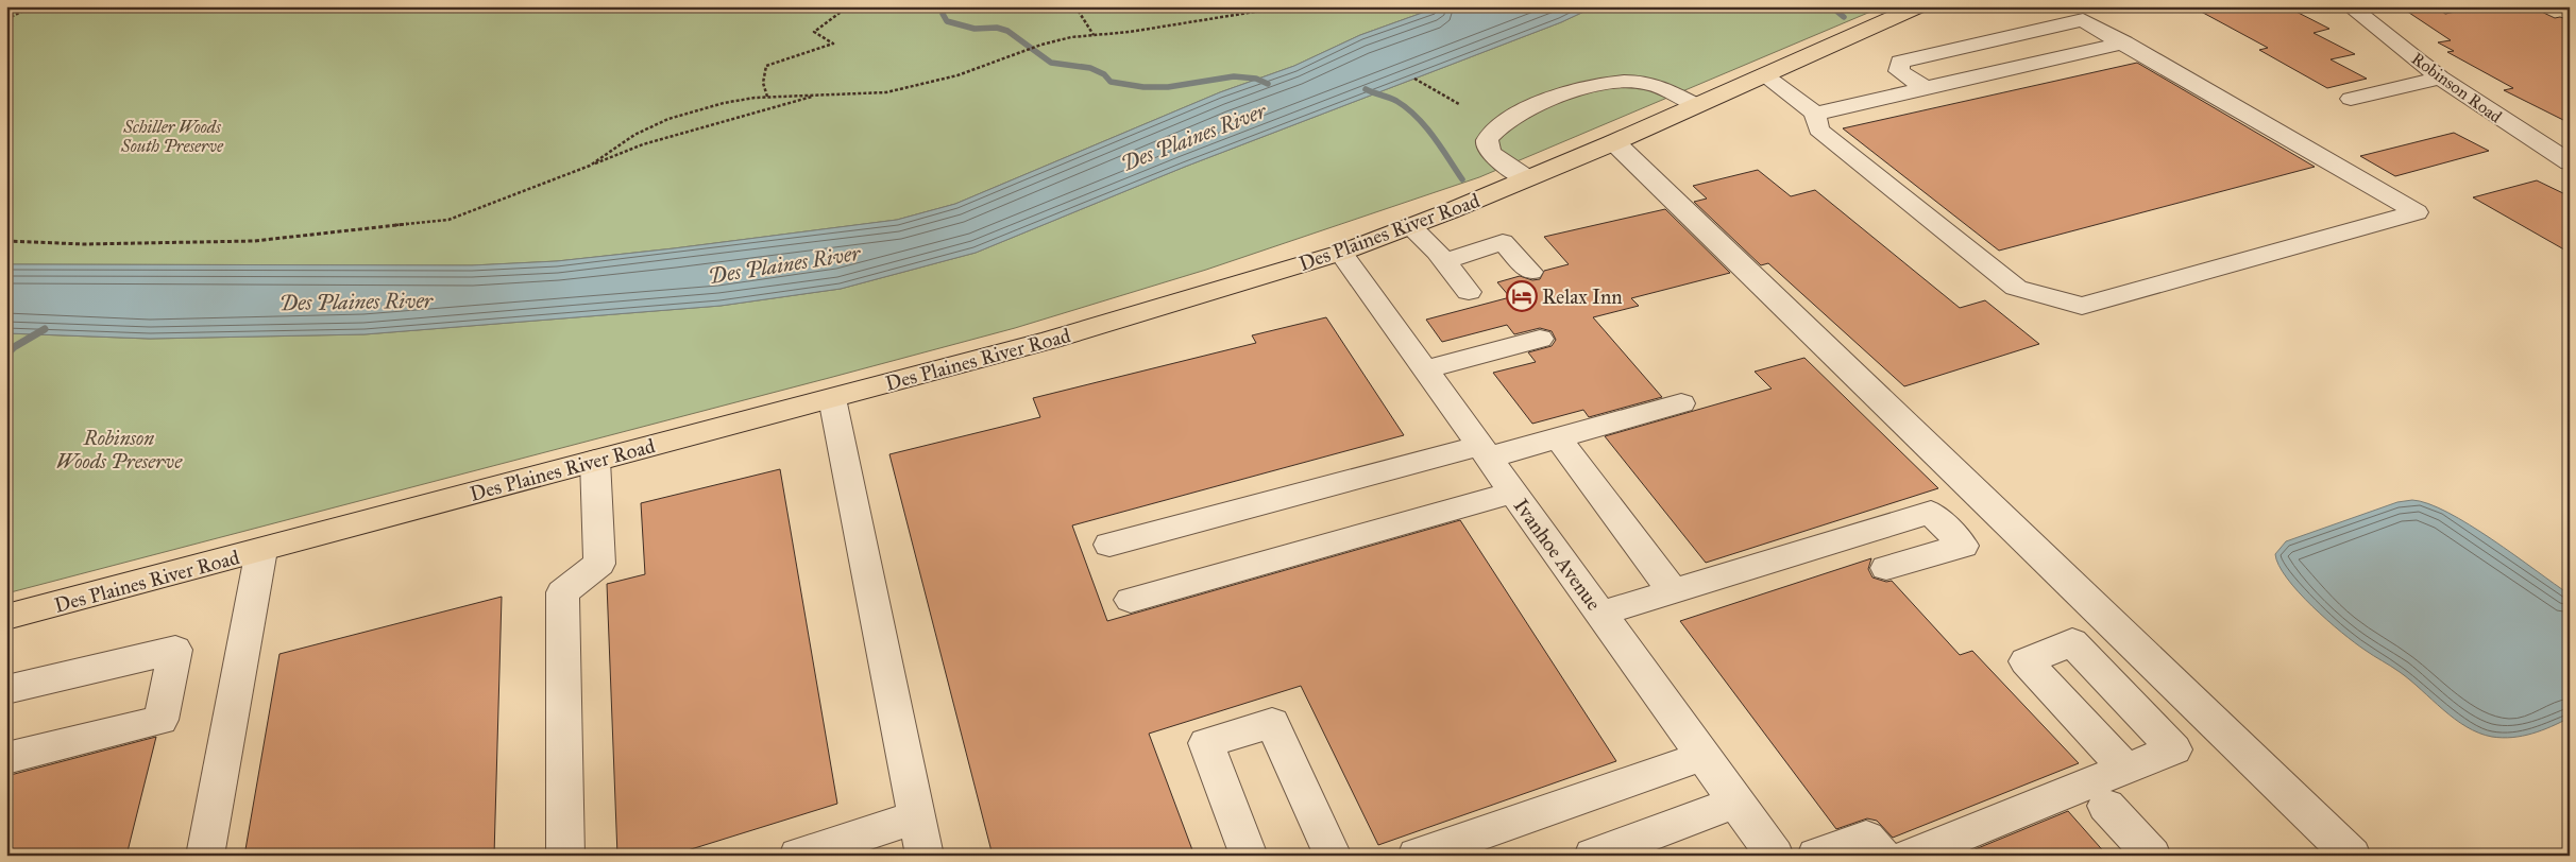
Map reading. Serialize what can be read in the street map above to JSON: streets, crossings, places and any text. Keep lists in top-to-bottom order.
{
  "streets": {
    "main road": ["Des Plaines River Road"],
    "street": ["Robinson Road", "Ivanhoe Avenue"]
  },
  "crossings": [
    ["Des Plaines River Road", "Ivanhoe Avenue"]
  ],
  "water": ["Des Plaines River"],
  "parks": ["Schiller Woods South Preserve", "Robinson Woods Preserve"],
  "places": {
    "hotel": ["Relax Inn"]
  }
}
